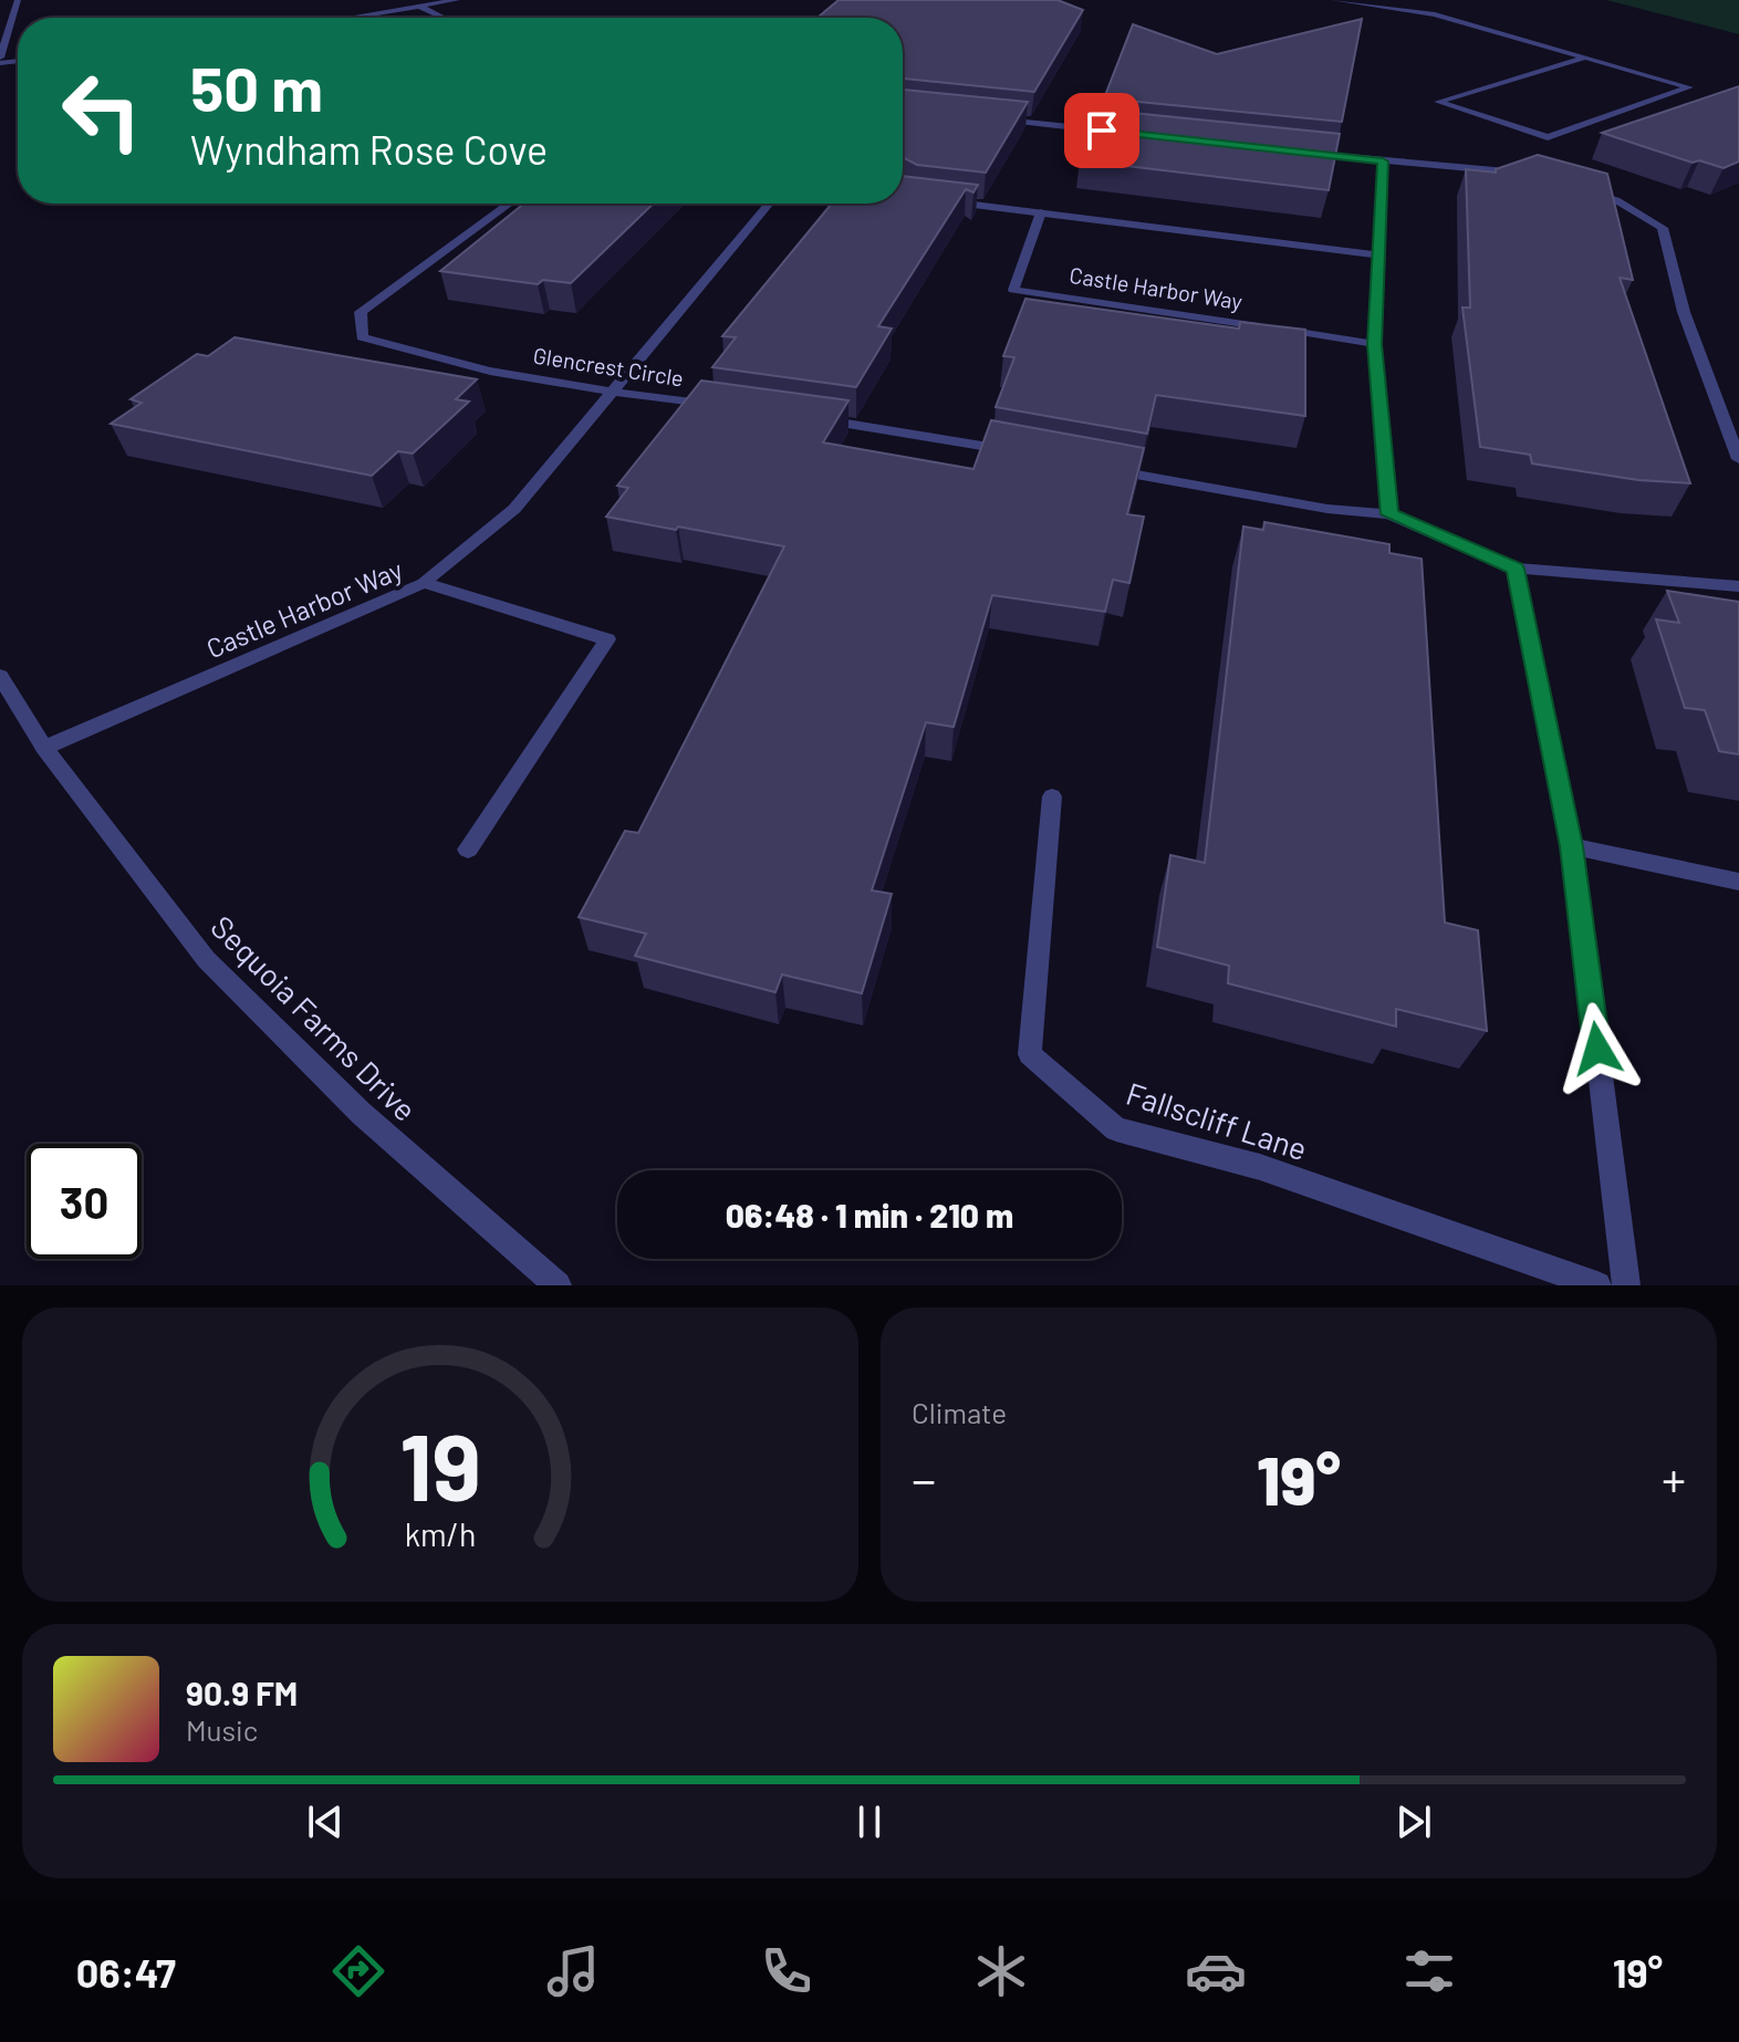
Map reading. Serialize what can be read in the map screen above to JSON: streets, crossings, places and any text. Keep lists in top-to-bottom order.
{
  "streets": {
    "street": [
      "Castle Harbor Way",
      "Glencrest Circle",
      "Sequoia Farms Drive",
      "Fallscliff Lane"
    ]
  },
  "crossings": [
    ["Castle Harbor Way", "Glencrest Circle"],
    ["Castle Harbor Way", "Sequoia Farms Drive"]
  ],
  "page": {
    "turn": ["50 m", "Wyndham Rose Cove"],
    "limit": "30",
    "trip": "06:48 · 1 min · 210 m",
    "tile": "Climate",
    "heat": ["−", "19°", "+"],
    "song": ["90.9 FM", "Music"],
    "tabs": ["06:47", "19°"],
    "gauge": ["19", "km/h"]
  }
}
